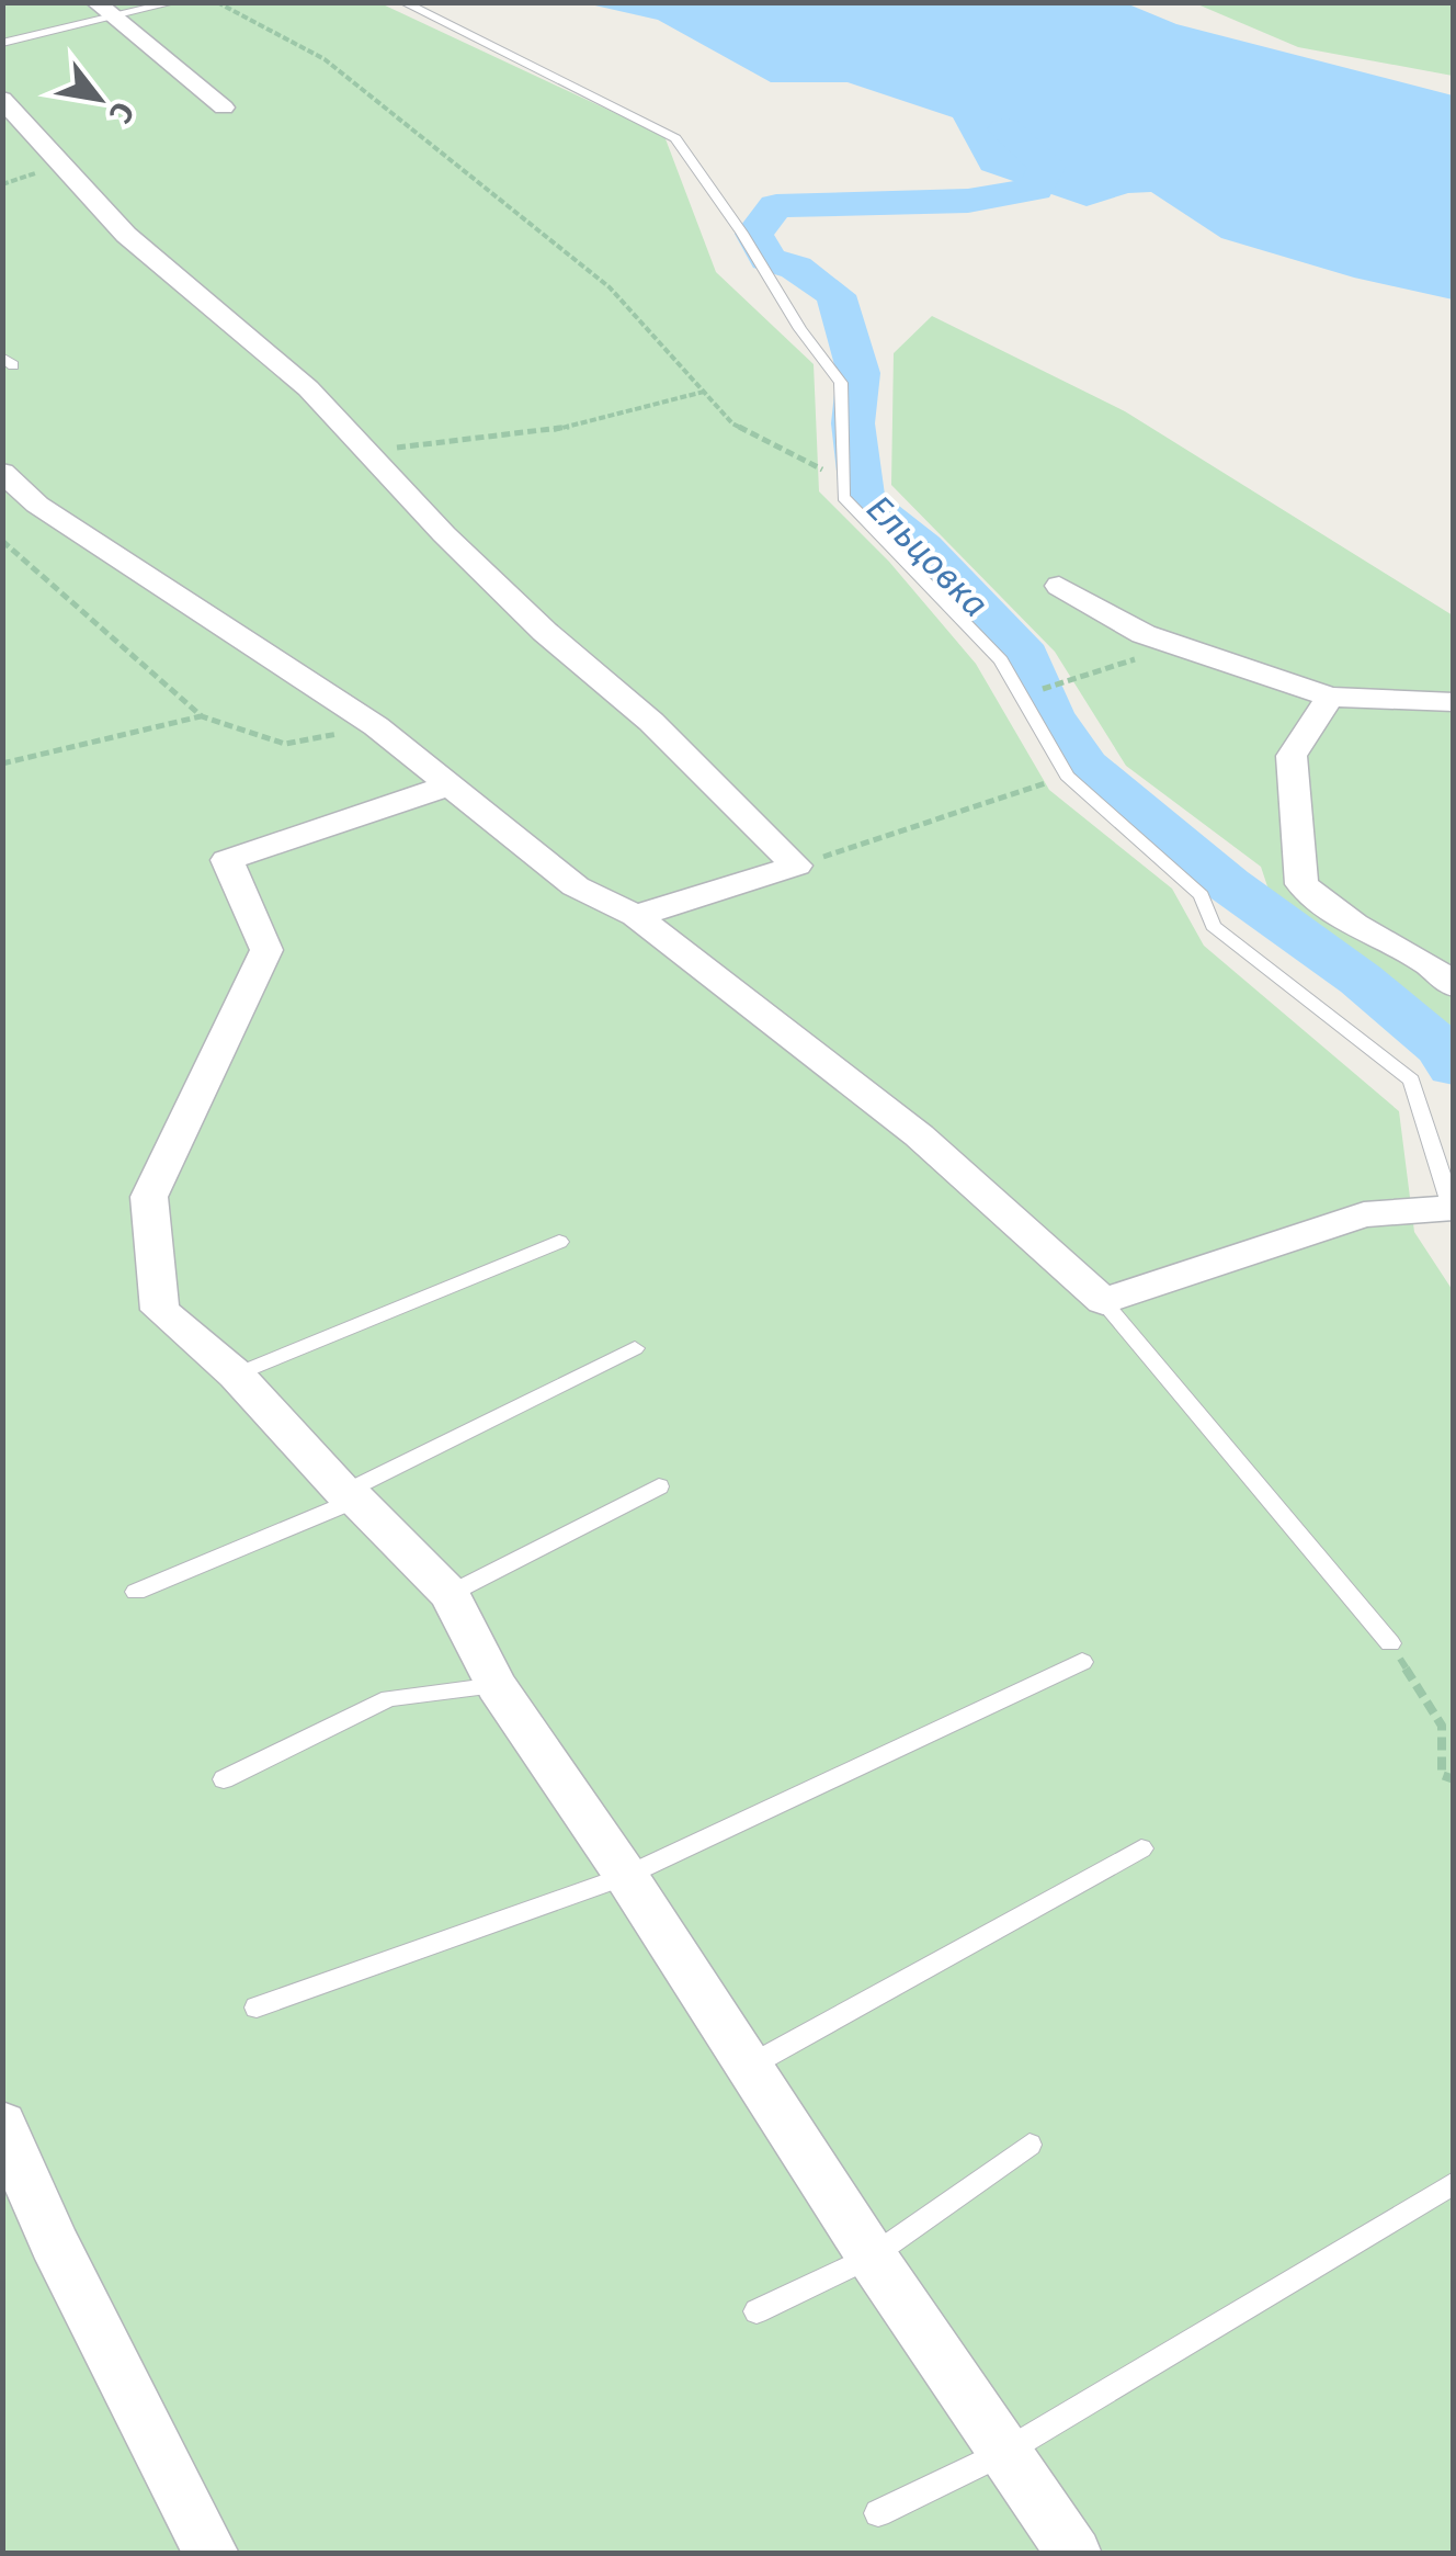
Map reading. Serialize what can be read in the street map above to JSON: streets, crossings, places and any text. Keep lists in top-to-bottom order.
{
  "water": ["Ельцовка"],
  "north": "bottom right"
}
